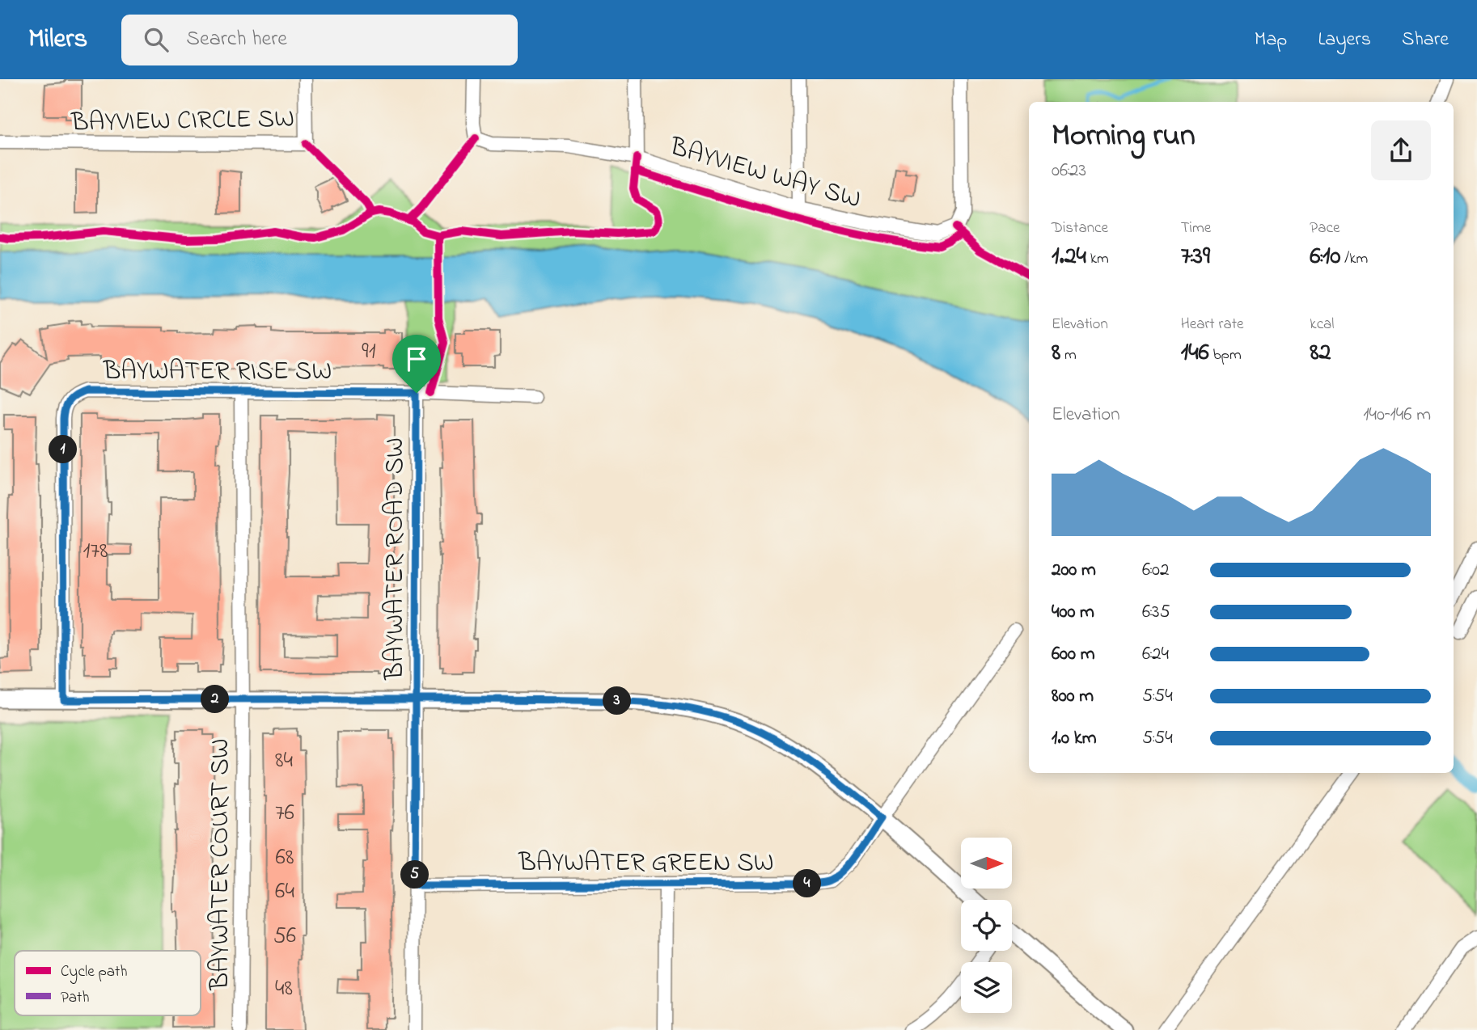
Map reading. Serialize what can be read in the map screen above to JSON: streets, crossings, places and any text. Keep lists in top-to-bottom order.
{
  "streets": {
    "street": [
      "BAYVIEW CIRCLE SW",
      "BAYVIEW WAY SW",
      "BAYWATER RISE SW",
      "BAYWATER ROAD SW",
      "BAYWATER GREEN SW",
      "BAYWATER COURT SW"
    ]
  },
  "crossings": [
    ["BAYWATER RISE SW", "BAYWATER ROAD SW"],
    ["BAYWATER RISE SW", "BAYWATER COURT SW"],
    ["BAYWATER ROAD SW", "BAYWATER GREEN SW"]
  ],
  "house_numbers": [
    "91",
    "178",
    "84",
    "76",
    "68",
    "64",
    "56",
    "48"
  ],
  "legend": ["Cycle path", "Path"],
  "north": "right",
  "page": {
    "header": "Milers",
    "search": "Search here",
    "nav": ["Map", "Layers", "Share"],
    "heading": ["Morning run", "06:23"],
    "stats": [
      ["Distance", "1.24 km"],
      ["Time", "7:39"],
      ["Pace", "6:10 /km"],
      ["Elevation", "8 m"],
      ["Heart rate", "146 bpm"],
      ["kcal", "82"]
    ],
    "chart": ["Elevation", "140–146 m"],
    "pins": [
      "1",
      "2",
      "3",
      "5",
      "4"
    ],
    "list": [
      {
        "name": "200 m",
        "note": "6:02"
      },
      {
        "name": "400 m",
        "note": "6:35"
      },
      {
        "name": "600 m",
        "note": "6:24"
      },
      {
        "name": "800 m",
        "note": "5:54"
      },
      {
        "name": "1.0 km",
        "note": "5:54"
      }
    ]
  }
}
